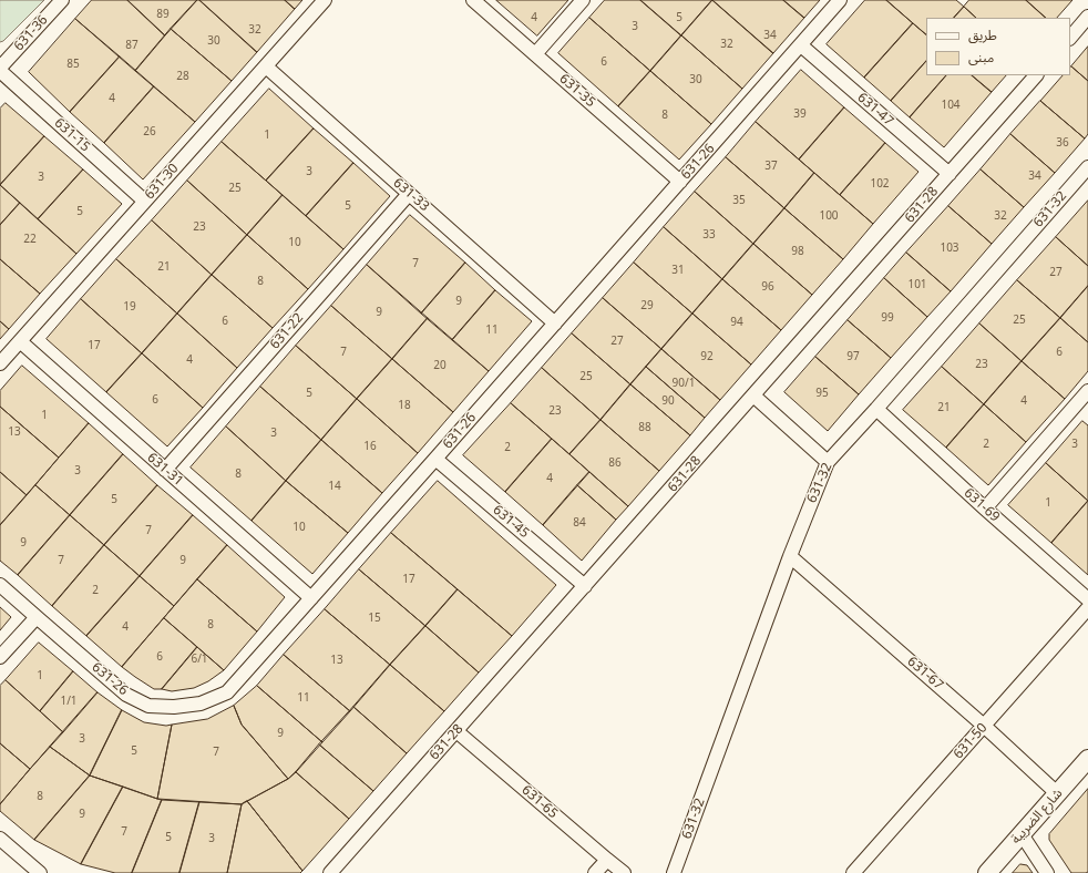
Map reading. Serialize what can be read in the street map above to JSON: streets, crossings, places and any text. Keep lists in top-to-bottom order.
{
  "streets": {
    "street": [
      "631-36",
      "631-35",
      "631-47",
      "631-15",
      "631-26",
      "631-30",
      "631-33",
      "631-28",
      "631-32",
      "631-22",
      "631-31",
      "631-69",
      "631-45",
      "631-67",
      "631-50",
      "631-65",
      "شارع الضريبة"
    ]
  },
  "crossings": [
    ["631-36", "631-15"],
    ["631-35", "631-26"],
    ["631-47", "631-26"],
    ["631-47", "631-28"],
    ["631-15", "631-30"],
    ["631-26", "631-33"],
    ["631-26", "631-31"],
    ["631-26", "631-45"],
    ["631-30", "631-33"],
    ["631-30", "631-31"],
    ["631-33", "631-22"],
    ["631-28", "631-45"],
    ["631-28", "631-65"],
    ["631-32", "631-69"],
    ["631-32", "631-67"],
    ["631-22", "631-31"],
    ["631-67", "631-50"],
    ["631-67", "شارع الضريبة"]
  ],
  "house_numbers": [
    "89",
    "4",
    "5",
    "3",
    "32",
    "34",
    "30",
    "32",
    "87",
    "6",
    "85",
    "28",
    "30",
    "4",
    "104",
    "39",
    "8",
    "26",
    "1",
    "36",
    "37",
    "3",
    "34",
    "3",
    "102",
    "25",
    "35",
    "5",
    "5",
    "100",
    "32",
    "23",
    "33",
    "22",
    "10",
    "103",
    "98",
    "7",
    "21",
    "31",
    "27",
    "8",
    "101",
    "96",
    "9",
    "29",
    "19",
    "9",
    "99",
    "25",
    "6",
    "94",
    "11",
    "27",
    "17",
    "7",
    "6",
    "92",
    "97",
    "4",
    "23",
    "20",
    "25",
    "90/1",
    "5",
    "95",
    "6",
    "90",
    "4",
    "18",
    "21",
    "23",
    "1",
    "88",
    "13",
    "3",
    "2",
    "3",
    "16",
    "2",
    "86",
    "3",
    "8",
    "4",
    "14",
    "5",
    "1",
    "84",
    "10",
    "7",
    "9",
    "7",
    "9",
    "17",
    "2",
    "15",
    "8",
    "4",
    "6",
    "6/1",
    "13",
    "1",
    "11",
    "1/1",
    "9",
    "3",
    "5",
    "7",
    "8",
    "9",
    "7",
    "5",
    "3"
  ],
  "legend": ["طريق", "مبنى"]
}
